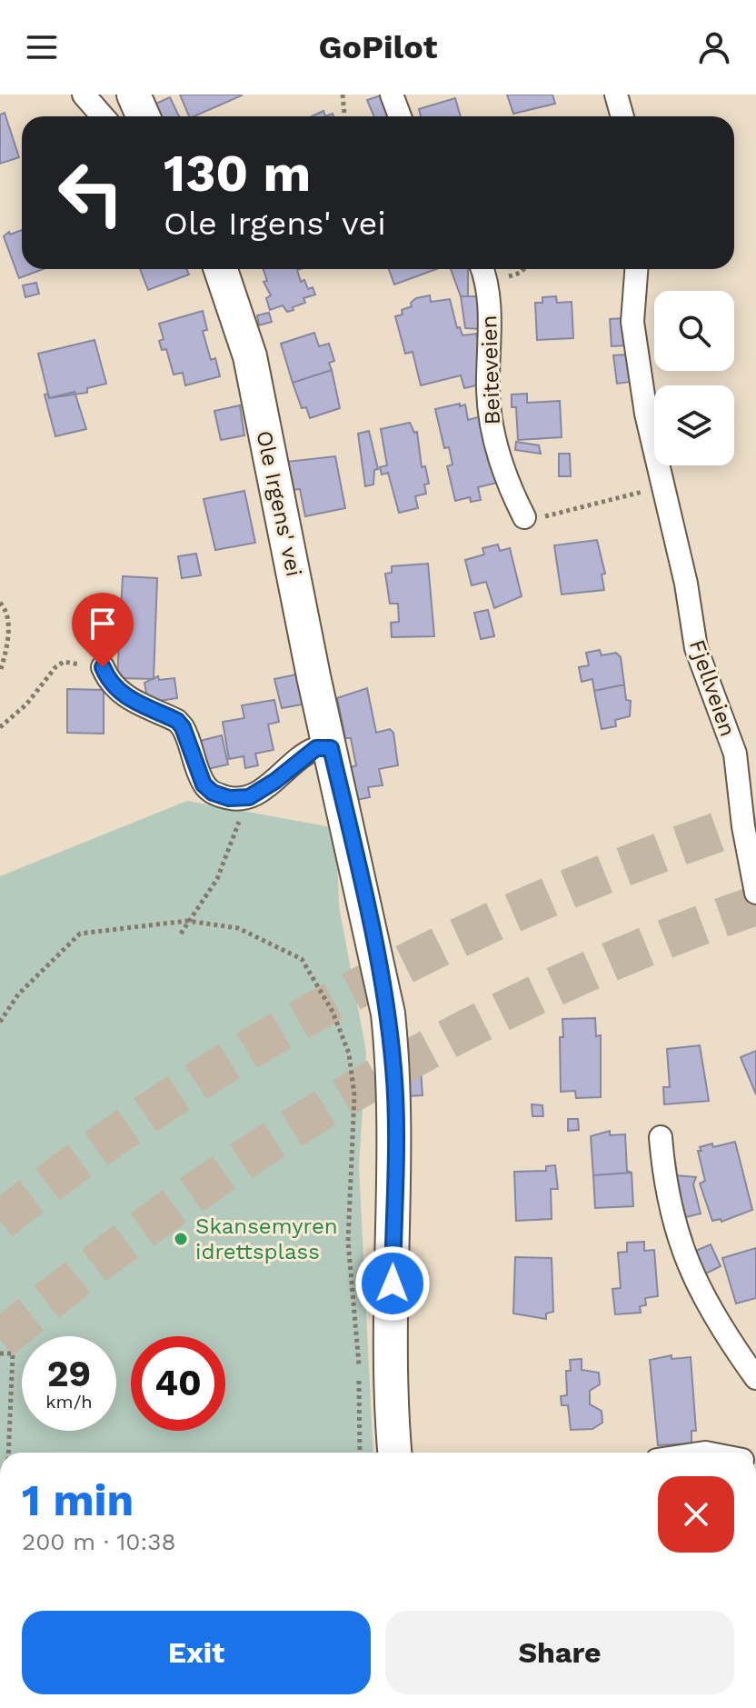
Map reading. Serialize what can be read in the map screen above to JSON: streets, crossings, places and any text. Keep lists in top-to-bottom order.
{
  "streets": {
    "street": ["Beiteveien", "Ole Irgens' vei", "Fjellveien"]
  },
  "places": ["Skansemyren idrettsplass"],
  "page": {
    "header": "GoPilot",
    "turn": ["130 m", "Ole Irgens' vei"],
    "speed": "29 km/h",
    "limit": "40",
    "heading": ["1 min", "200 m · 10:38"],
    "buttons": ["Exit", "Share"]
  }
}
